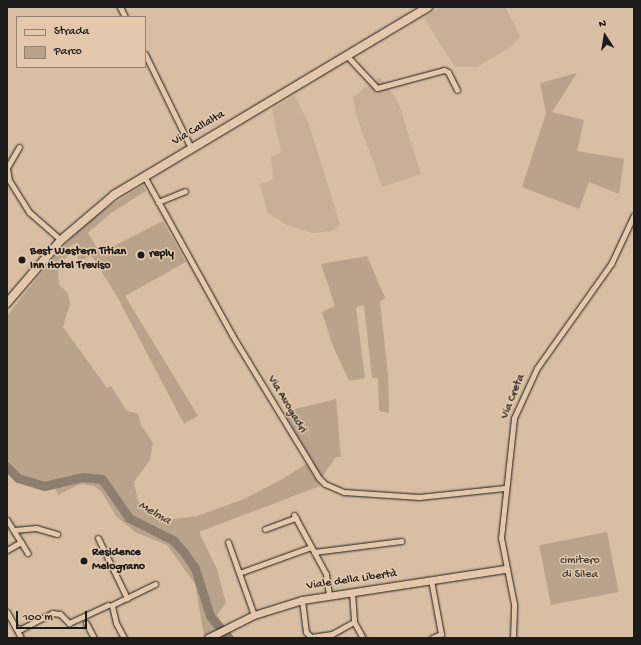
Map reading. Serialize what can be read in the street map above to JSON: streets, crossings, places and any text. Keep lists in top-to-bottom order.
{
  "streets": {
    "main road": ["Via Callalta"],
    "street": ["Via Creta", "Via Avogadri", "Viale della Libertà"]
  },
  "crossings": [
    ["Via Callalta", "Via Avogadri"],
    ["Via Creta", "Via Avogadri"],
    ["Via Creta", "Viale della Libertà"]
  ],
  "water": ["Melma"],
  "parks": ["cimitero di Silea"],
  "places": ["reply", "Best Western Titian Inn Hotel Treviso", "Residence Melograno"],
  "legend": ["Strada", "Parco"],
  "scale_bar": "100 m",
  "north": "top"
}
